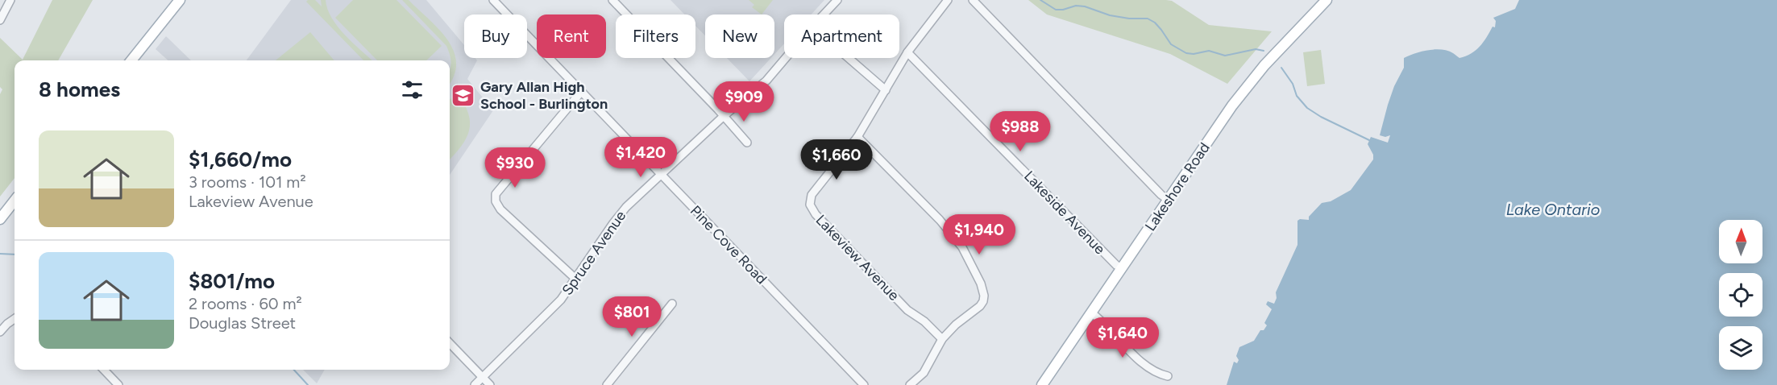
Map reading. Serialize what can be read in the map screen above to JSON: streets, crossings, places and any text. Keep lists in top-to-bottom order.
{
  "streets": {
    "main road": ["Lakeshore Road"],
    "street": [
      "Lakeside Avenue",
      "Pine Cove Road",
      "Spruce Avenue",
      "Lakeview Avenue"
    ]
  },
  "crossings": [
    ["Lakeshore Road", "Lakeside Avenue"],
    ["Lakeside Avenue", "Lakeview Avenue"],
    ["Pine Cove Road", "Spruce Avenue"]
  ],
  "water": ["Lake Ontario"],
  "places": {
    "school or university": ["Gary Allan High School - Burlington"]
  },
  "north": "top",
  "page": {
    "chip": [
      "Buy",
      "Rent",
      "Filters",
      "New",
      "Apartment"
    ],
    "heading": "8 homes",
    "price": [
      "$909",
      "$988",
      "$1,420",
      "$1,660",
      "$930",
      "$1,940",
      "$801",
      "$1,640"
    ],
    "list": [
      {
        "name": "$1,660/mo",
        "note": "3 rooms · 101 m² · Lakeview Avenue"
      },
      {
        "name": "$801/mo",
        "note": "2 rooms · 60 m² · Douglas Street"
      }
    ]
  }
}
